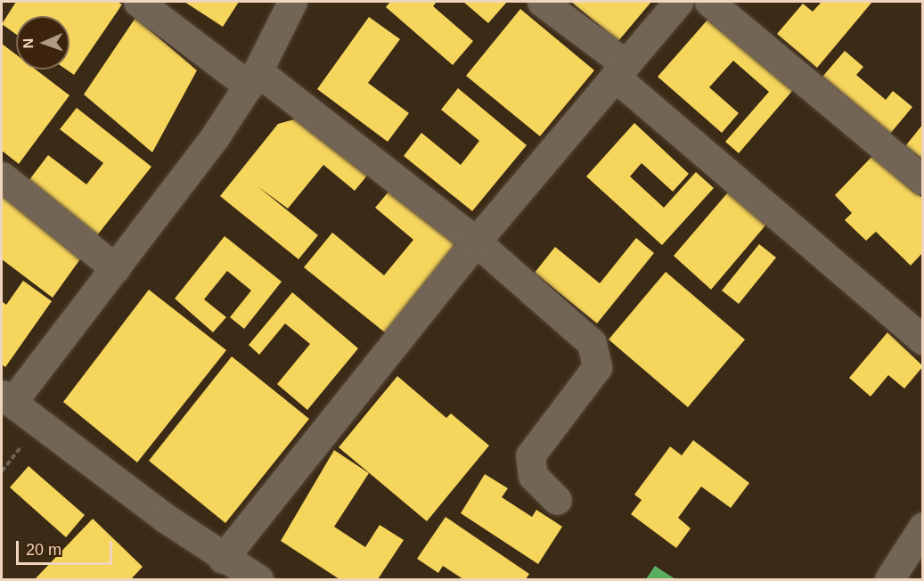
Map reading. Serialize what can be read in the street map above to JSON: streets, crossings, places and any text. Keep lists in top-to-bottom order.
{
  "scale_bar": "20 m",
  "north": "left"
}
